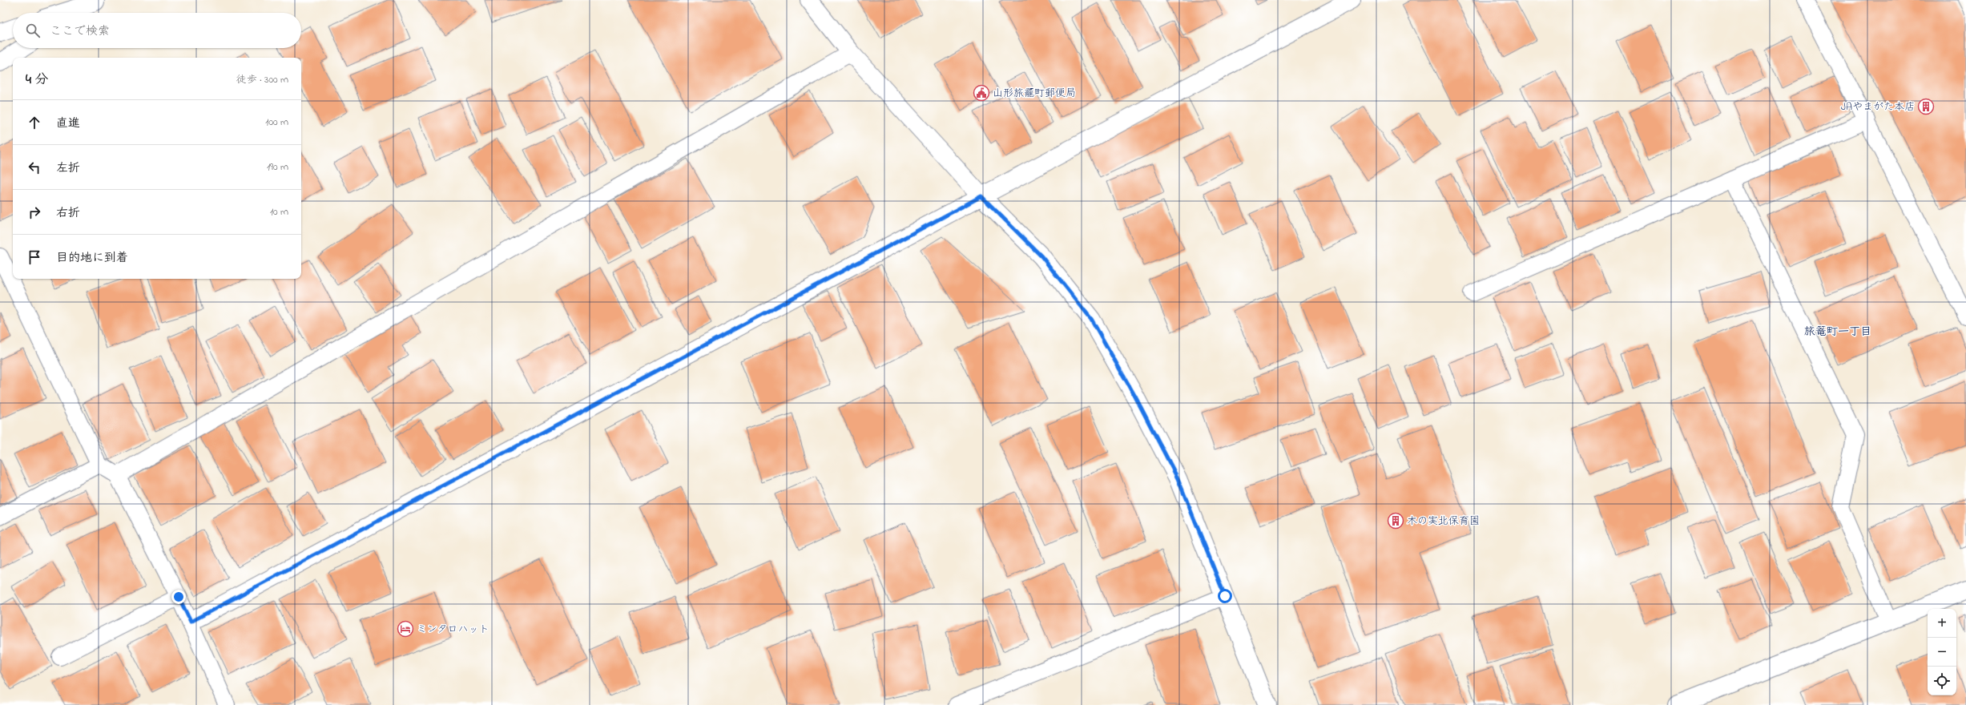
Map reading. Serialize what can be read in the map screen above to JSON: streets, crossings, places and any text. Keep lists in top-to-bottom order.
{
  "districts": ["旅篭町一丁目"],
  "places": {
    "public building": ["山形旅籠町郵便局"],
    "building": ["JAやまがた本店", "木の実北保育園"],
    "hotel": ["ミンタロハット"]
  },
  "page": {
    "search": "ここで検索",
    "heading": ["4 分", "徒歩 · 300 m"],
    "list": [
      ["直進", "100 m"],
      ["左折", "190 m"],
      ["右折", "10 m"],
      "目的地に到着"
    ],
    "map_buttons": ["+", "−"]
  }
}
